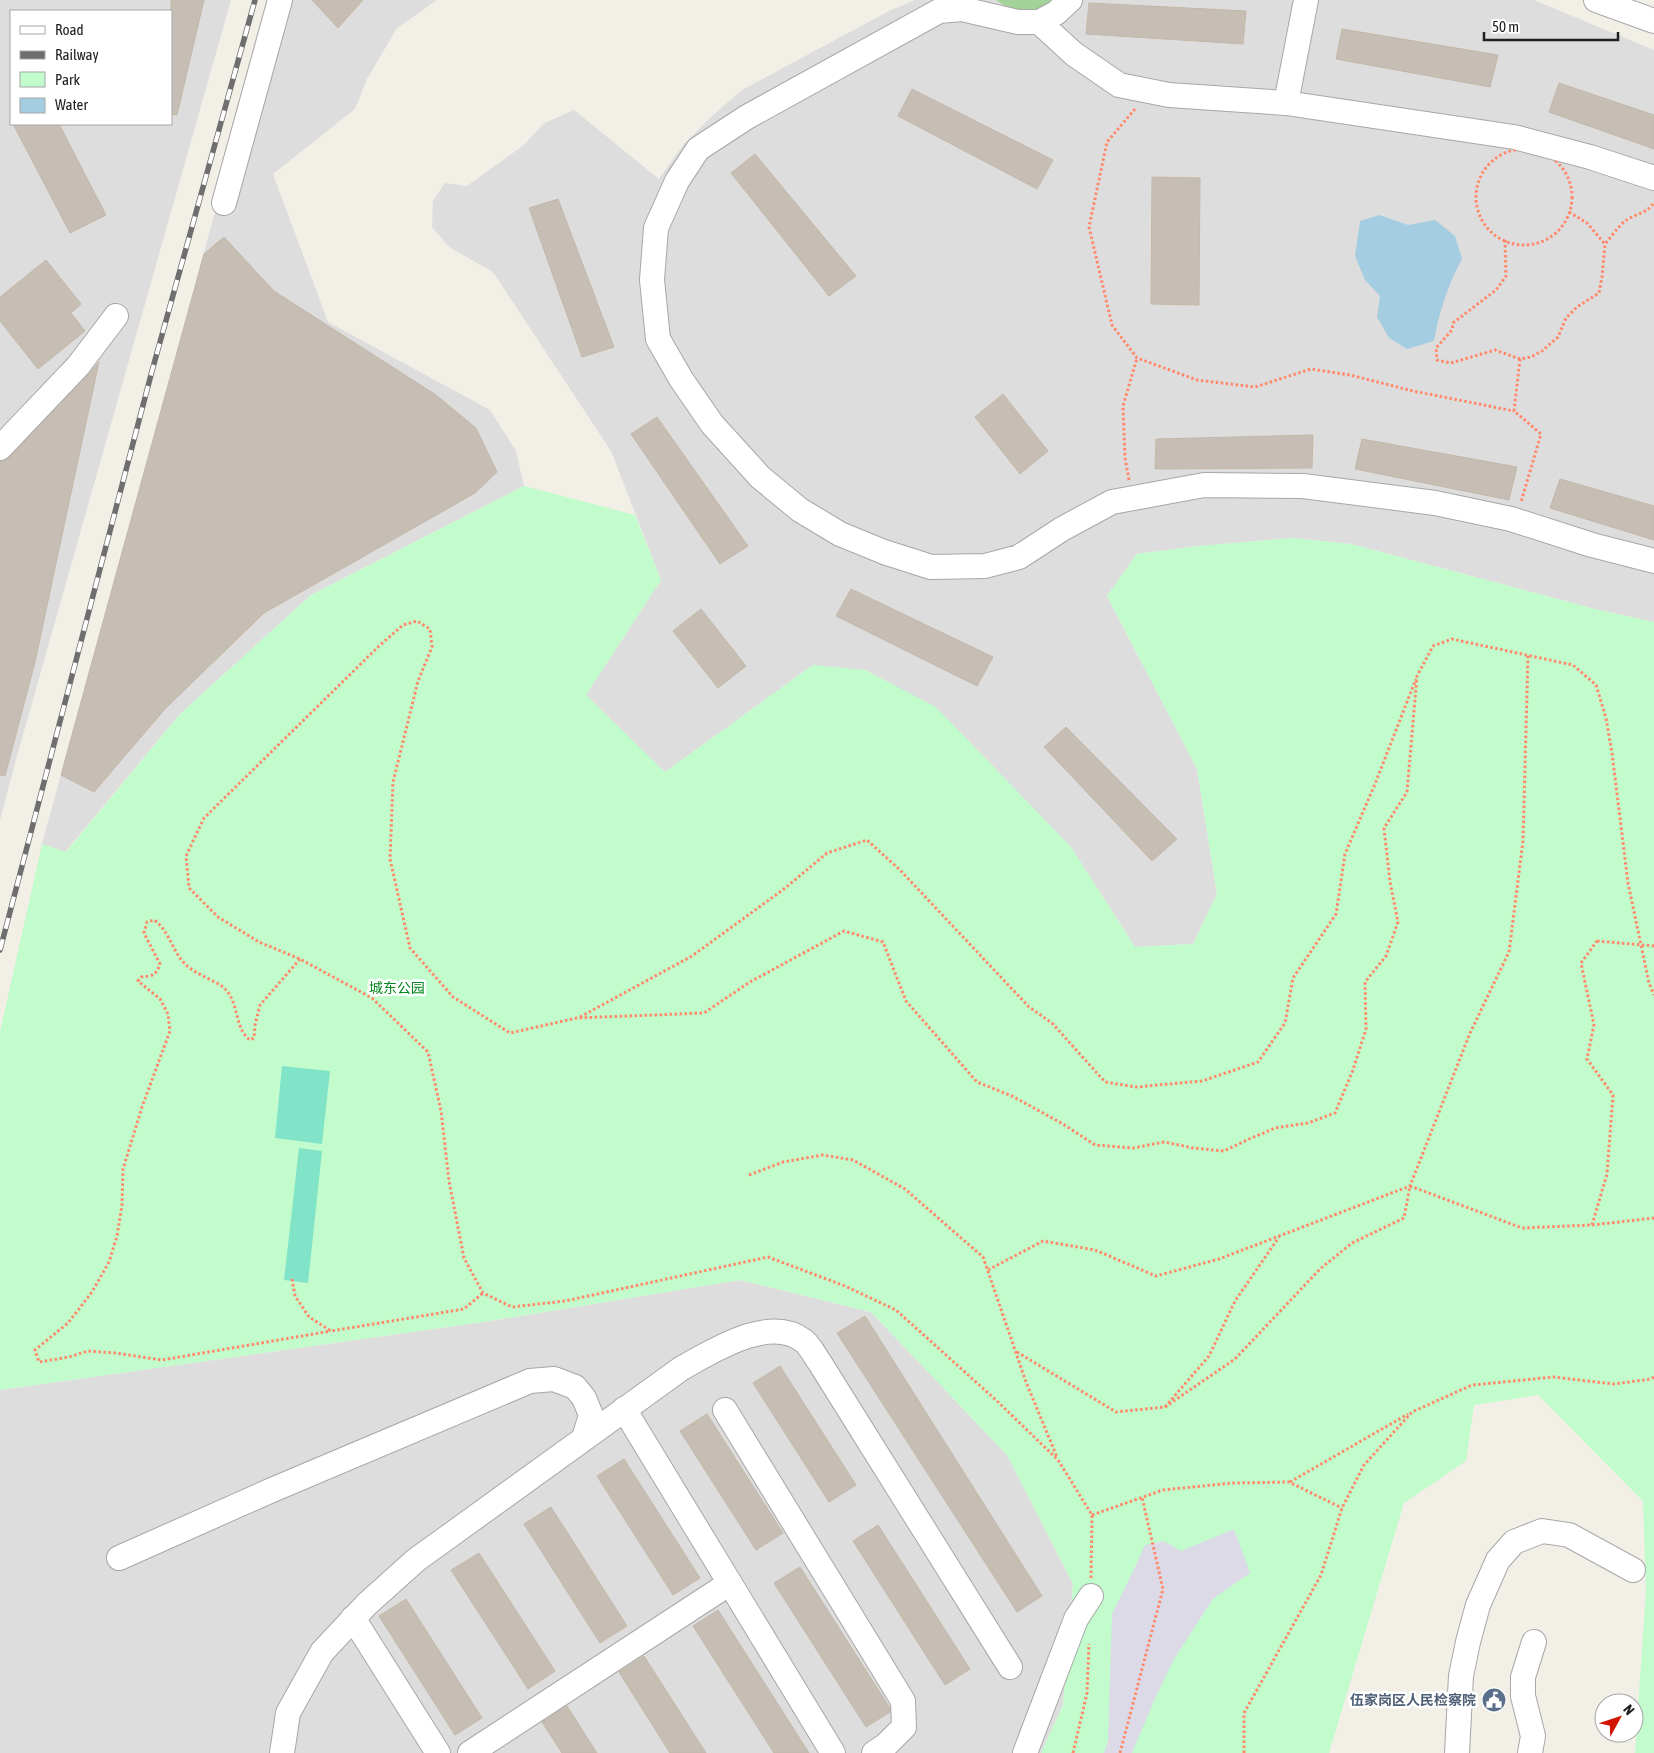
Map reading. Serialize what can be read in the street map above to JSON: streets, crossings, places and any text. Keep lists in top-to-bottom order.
{
  "parks": ["城东公园"],
  "places": {
    "public building": ["伍家岗区人民检察院"]
  },
  "legend": [
    "Road",
    "Railway",
    "Park",
    "Water"
  ],
  "scale_bar": "50 m",
  "north": "top right"
}
